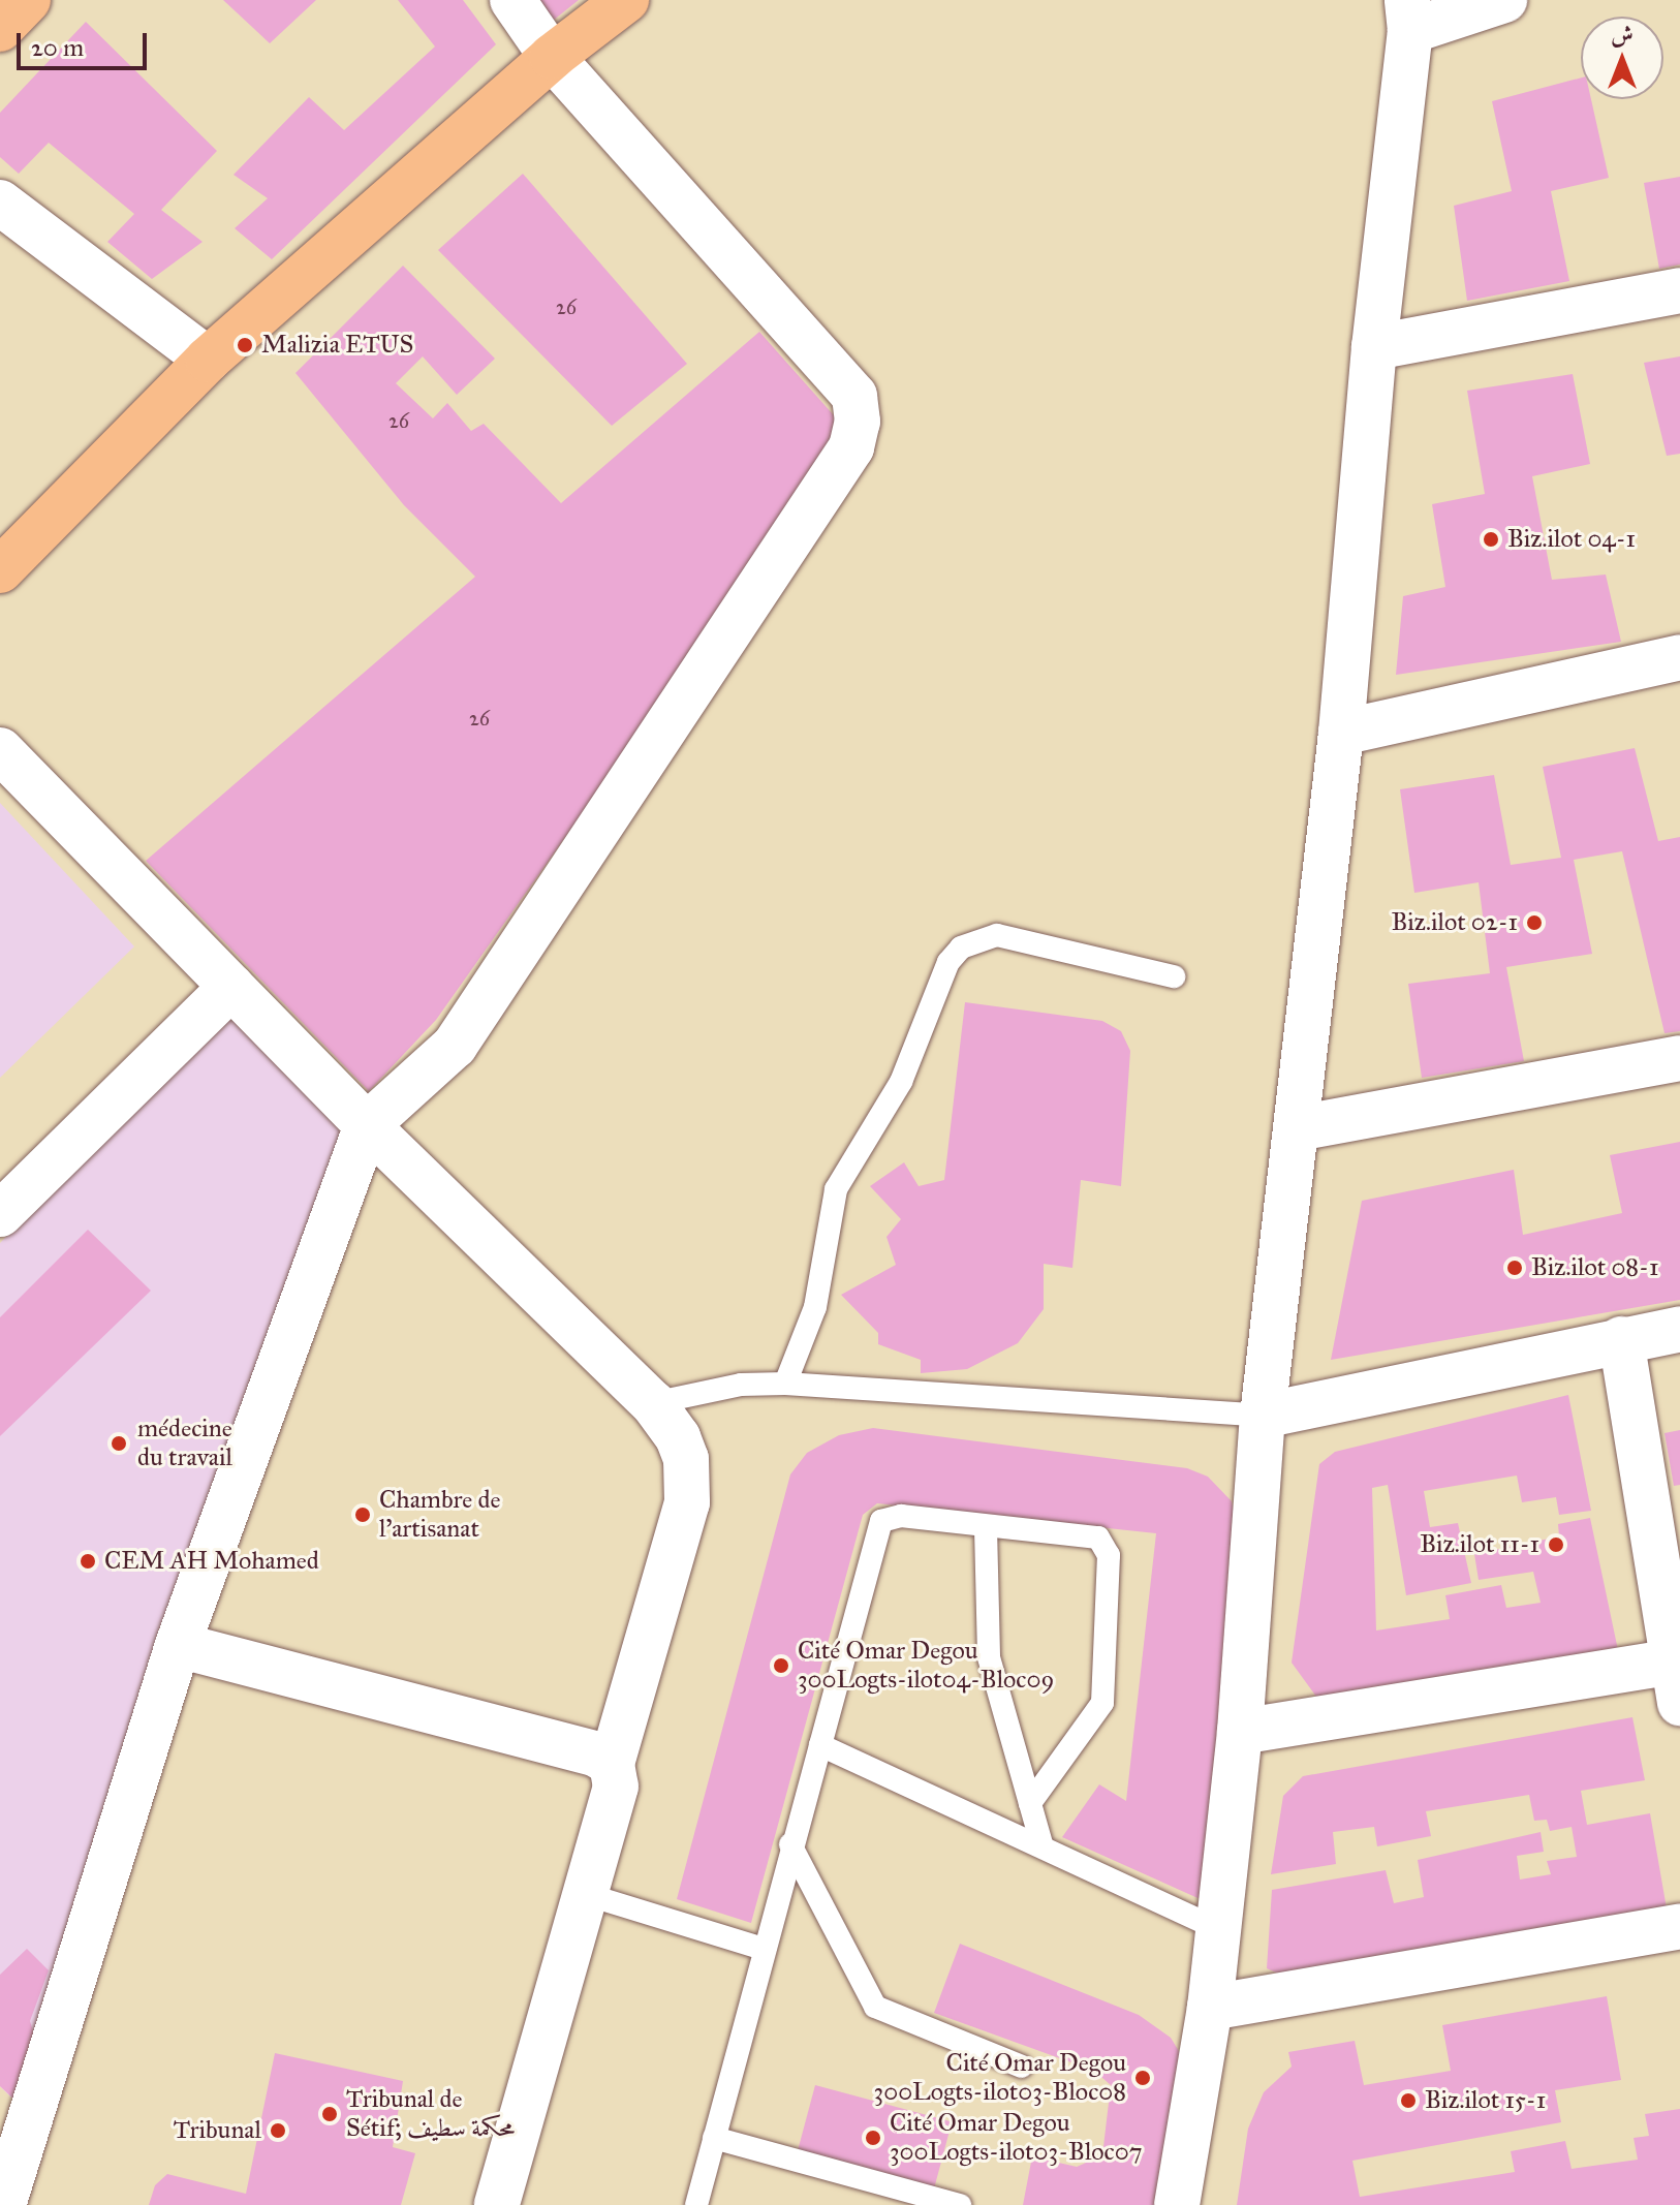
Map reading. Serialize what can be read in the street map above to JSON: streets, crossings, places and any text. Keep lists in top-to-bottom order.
{
  "places": [
    "Malizia ETUS",
    "Biz.ilot 04-1",
    "Biz.ilot 02-1",
    "Biz.ilot 08-1",
    "médecine du travail",
    "Chambre de l'artisanat",
    "Biz.ilot 11-1",
    "CEM AH Mohamed",
    "Cité Omar Degou 300Logts-ilot04-Bloc09",
    "Cité Omar Degou 300Logts-ilot03-Bloc08",
    "Biz.ilot 15-1",
    "Tribunal de Sétif; محكمة سطيف",
    "Tribunal",
    "Cité Omar Degou 300Logts-ilot03-Bloc07"
  ],
  "house_numbers": ["26", "26", "26"],
  "scale_bar": "20 m",
  "north": "top"
}
